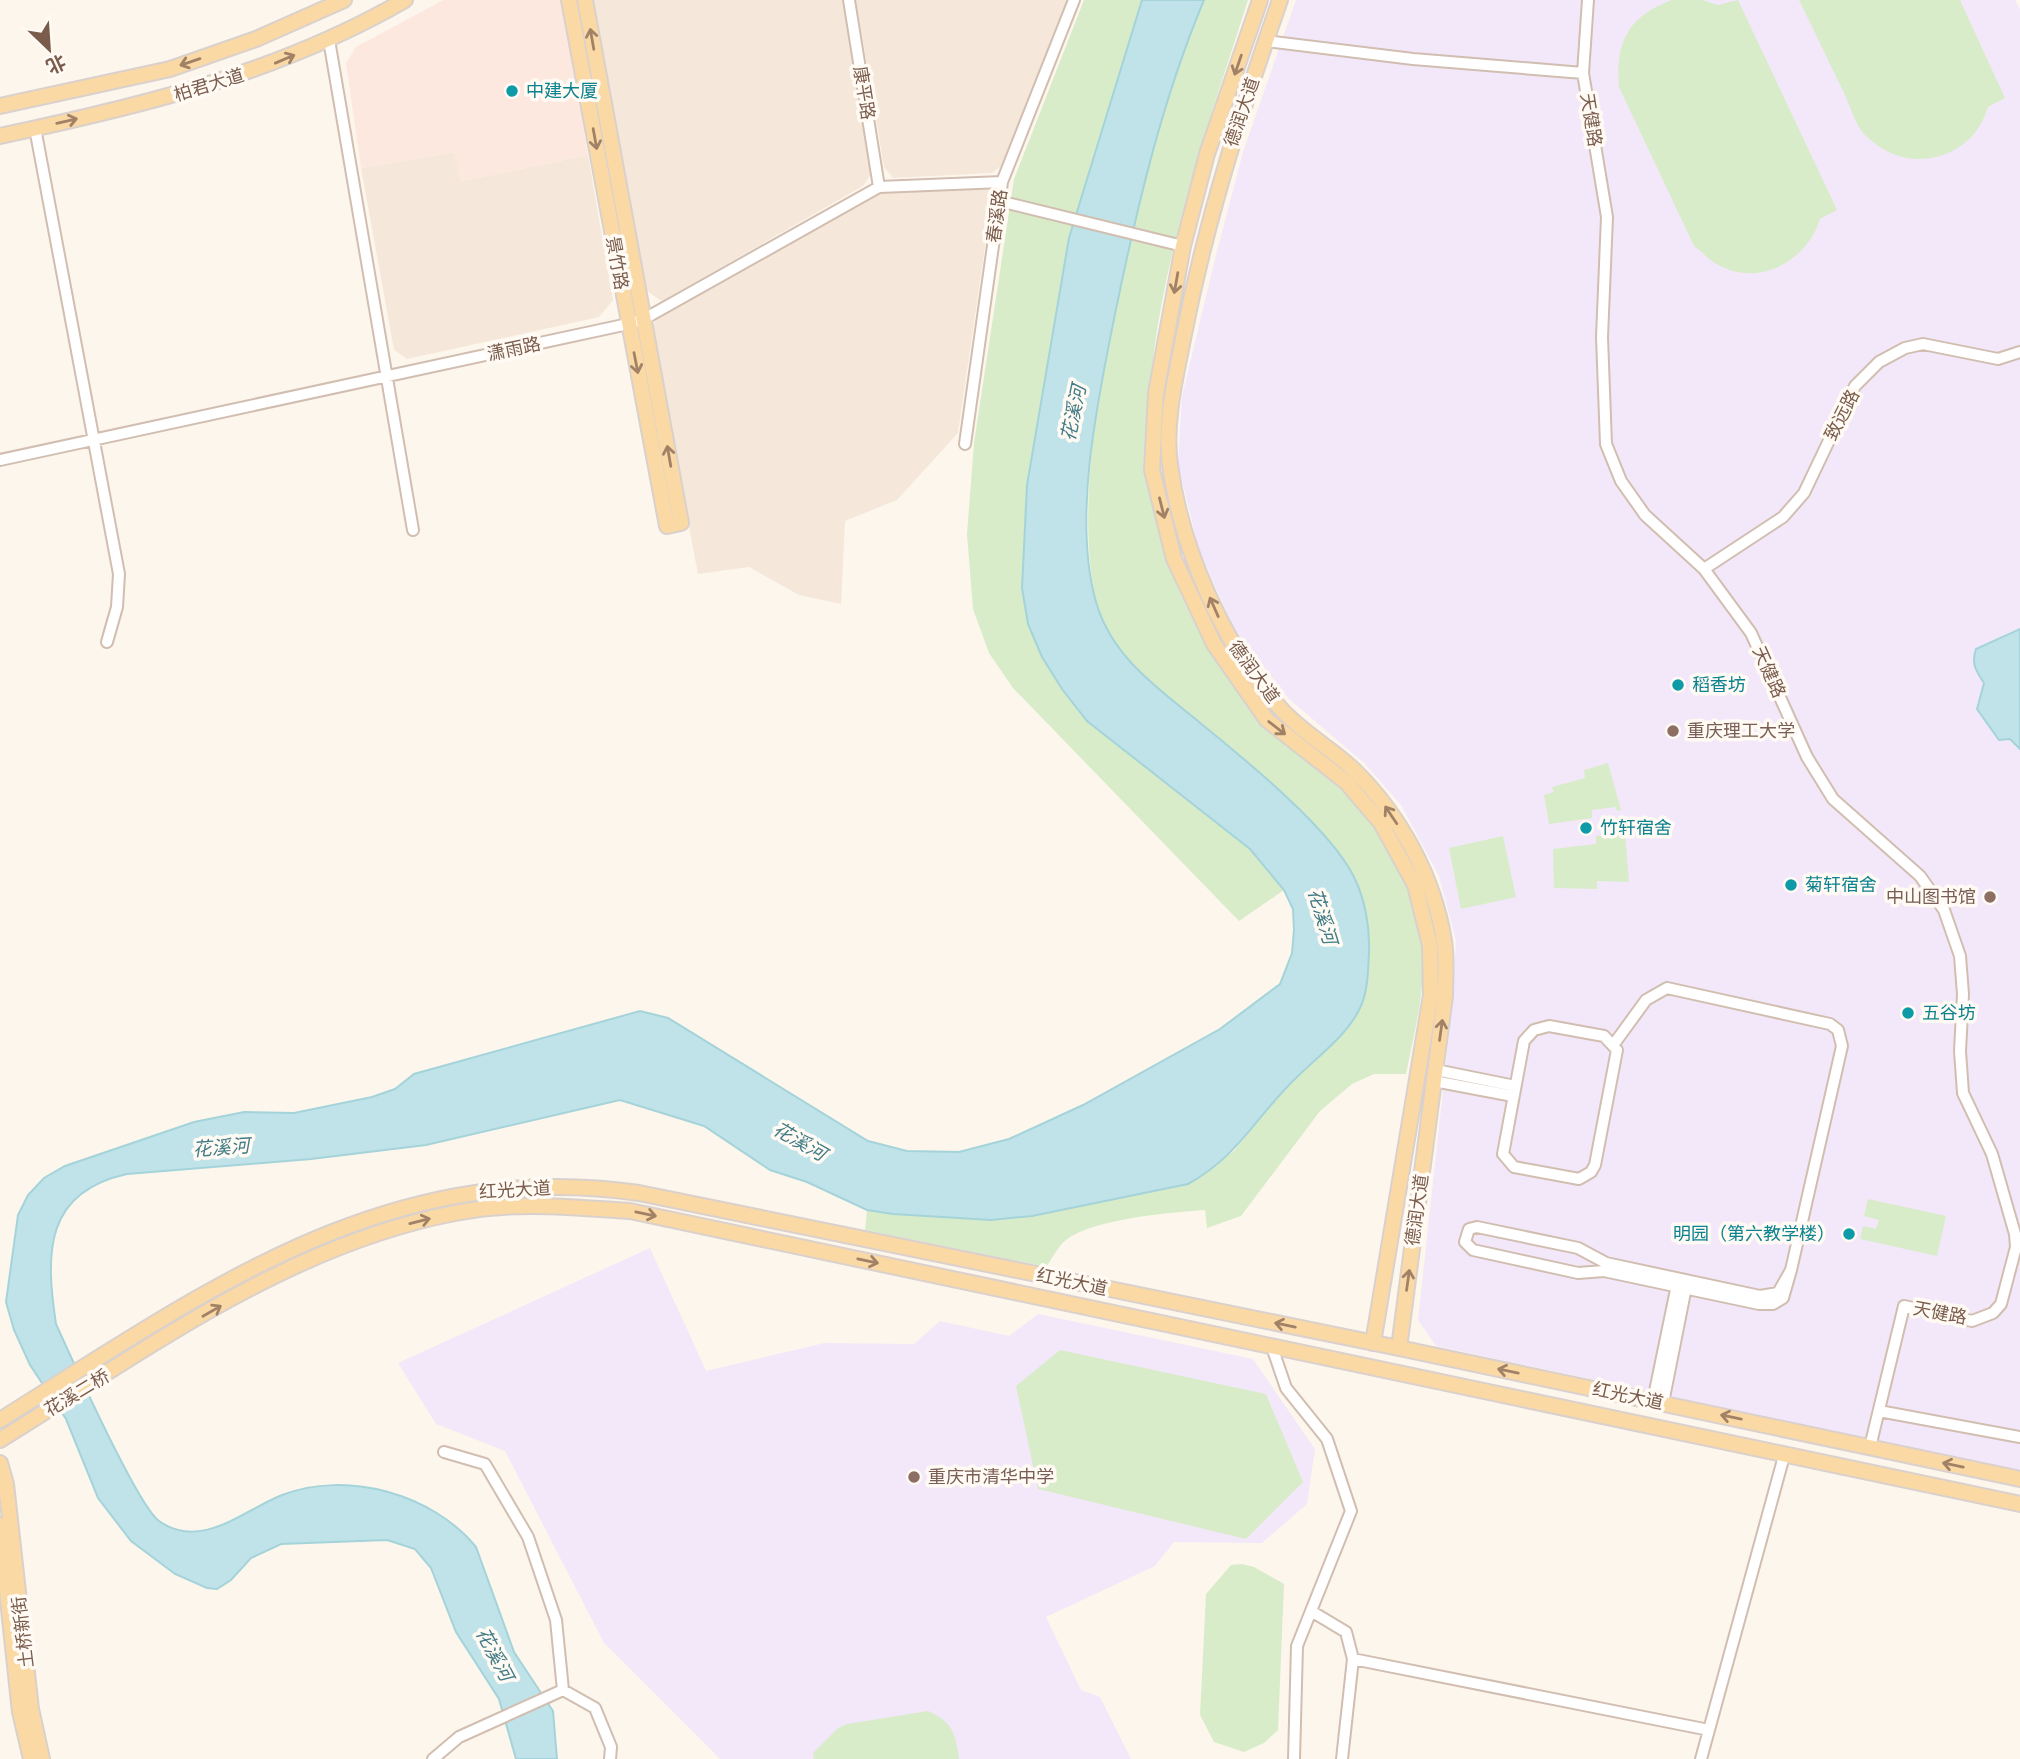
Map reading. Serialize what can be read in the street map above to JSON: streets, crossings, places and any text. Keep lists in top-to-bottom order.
{
  "streets": {
    "main road": [
      "柏君大道",
      "德润大道",
      "景竹路",
      "红光大道",
      "花溪二桥",
      "土桥新街"
    ],
    "street": [
      "康平路",
      "天健路",
      "春溪路",
      "潇雨路",
      "致远路"
    ]
  },
  "crossings": [
    ["康平路", "潇雨路"],
    ["德润大道", "红光大道"],
    ["天健路", "致远路"],
    ["春溪路", "潇雨路"],
    ["景竹路", "潇雨路"],
    ["红光大道", "花溪二桥"]
  ],
  "water": ["花溪河"],
  "places": [
    "中建大厦",
    "稻香坊",
    "重庆理工大学",
    "竹轩宿舍",
    "菊轩宿舍",
    "中山图书馆",
    "五谷坊",
    "明园（第六教学楼）",
    "重庆市清华中学"
  ],
  "north": "bottom right"
}
